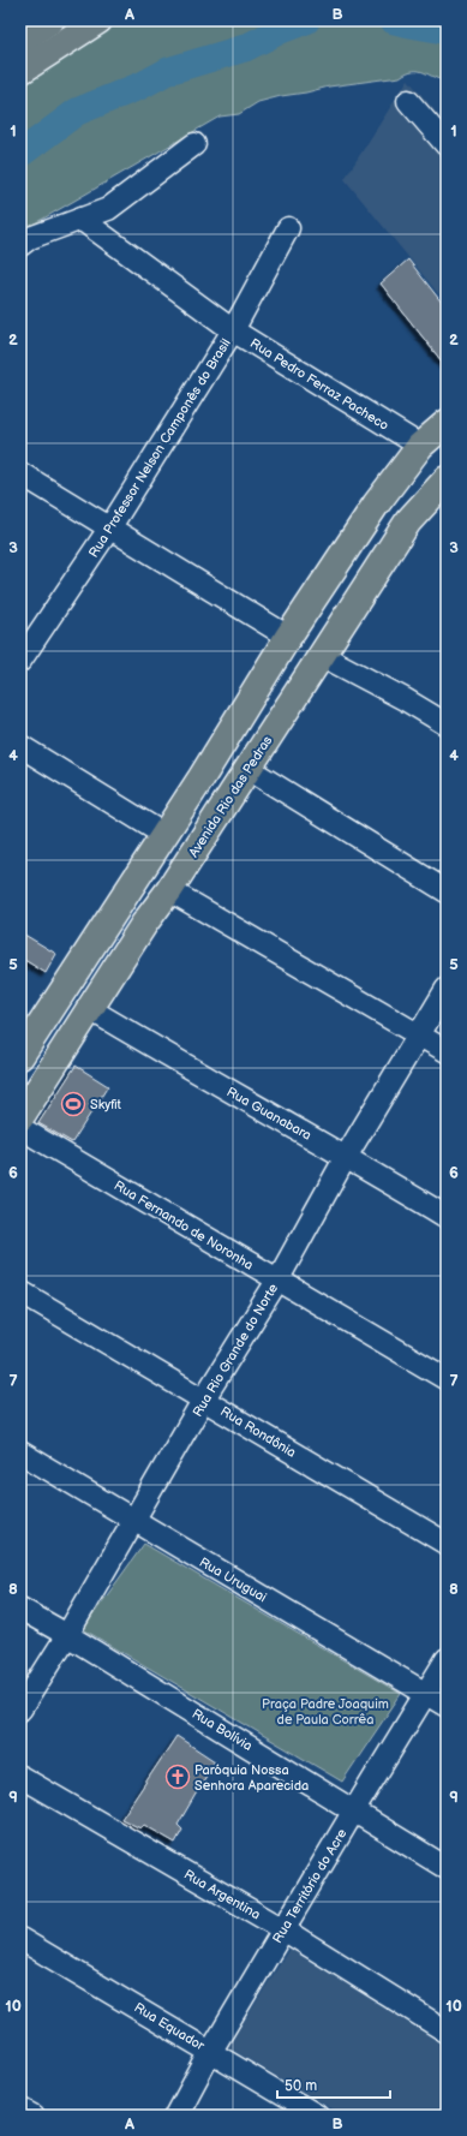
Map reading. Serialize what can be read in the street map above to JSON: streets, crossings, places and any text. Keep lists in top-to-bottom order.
{
  "streets": {
    "main road": ["Avenida Rio das Pedras"],
    "street": [
      "Rua Pedro Ferraz Pacheco",
      "Rua Professor Nelson Camponês do Brasil",
      "Rua Guanabara",
      "Rua Fernando de Noronha",
      "Rua Rio Grande do Norte",
      "Rua Rondônia",
      "Rua Uruguai",
      "Rua Bolívia",
      "Rua Território do Acre",
      "Rua Argentina",
      "Rua Equador"
    ]
  },
  "crossings": [
    ["Rua Pedro Ferraz Pacheco", "Rua Professor Nelson Camponês do Brasil"],
    ["Avenida Rio das Pedras", "Rua Guanabara"],
    ["Rua Guanabara", "Rua Rio Grande do Norte"],
    ["Rua Fernando de Noronha", "Rua Rio Grande do Norte"],
    ["Rua Rio Grande do Norte", "Rua Rondônia"],
    ["Rua Rio Grande do Norte", "Rua Uruguai"],
    ["Rua Rio Grande do Norte", "Rua Bolívia"],
    ["Rua Uruguai", "Rua Território do Acre"],
    ["Rua Bolívia", "Rua Território do Acre"],
    ["Rua Território do Acre", "Rua Argentina"],
    ["Rua Território do Acre", "Rua Equador"]
  ],
  "parks": ["Praça Padre Joaquim de Paula Corrêa"],
  "places": {
    "sports": ["Skyfit"],
    "church": ["Paróquia Nossa Senhora Aparecida"]
  },
  "scale_bar": "50 m",
  "grid": {
    "columns": ["A", "B"],
    "rows": [
      "1",
      "2",
      "3",
      "4",
      "5",
      "6",
      "7",
      "8",
      "9",
      "10"
    ]
  }
}
